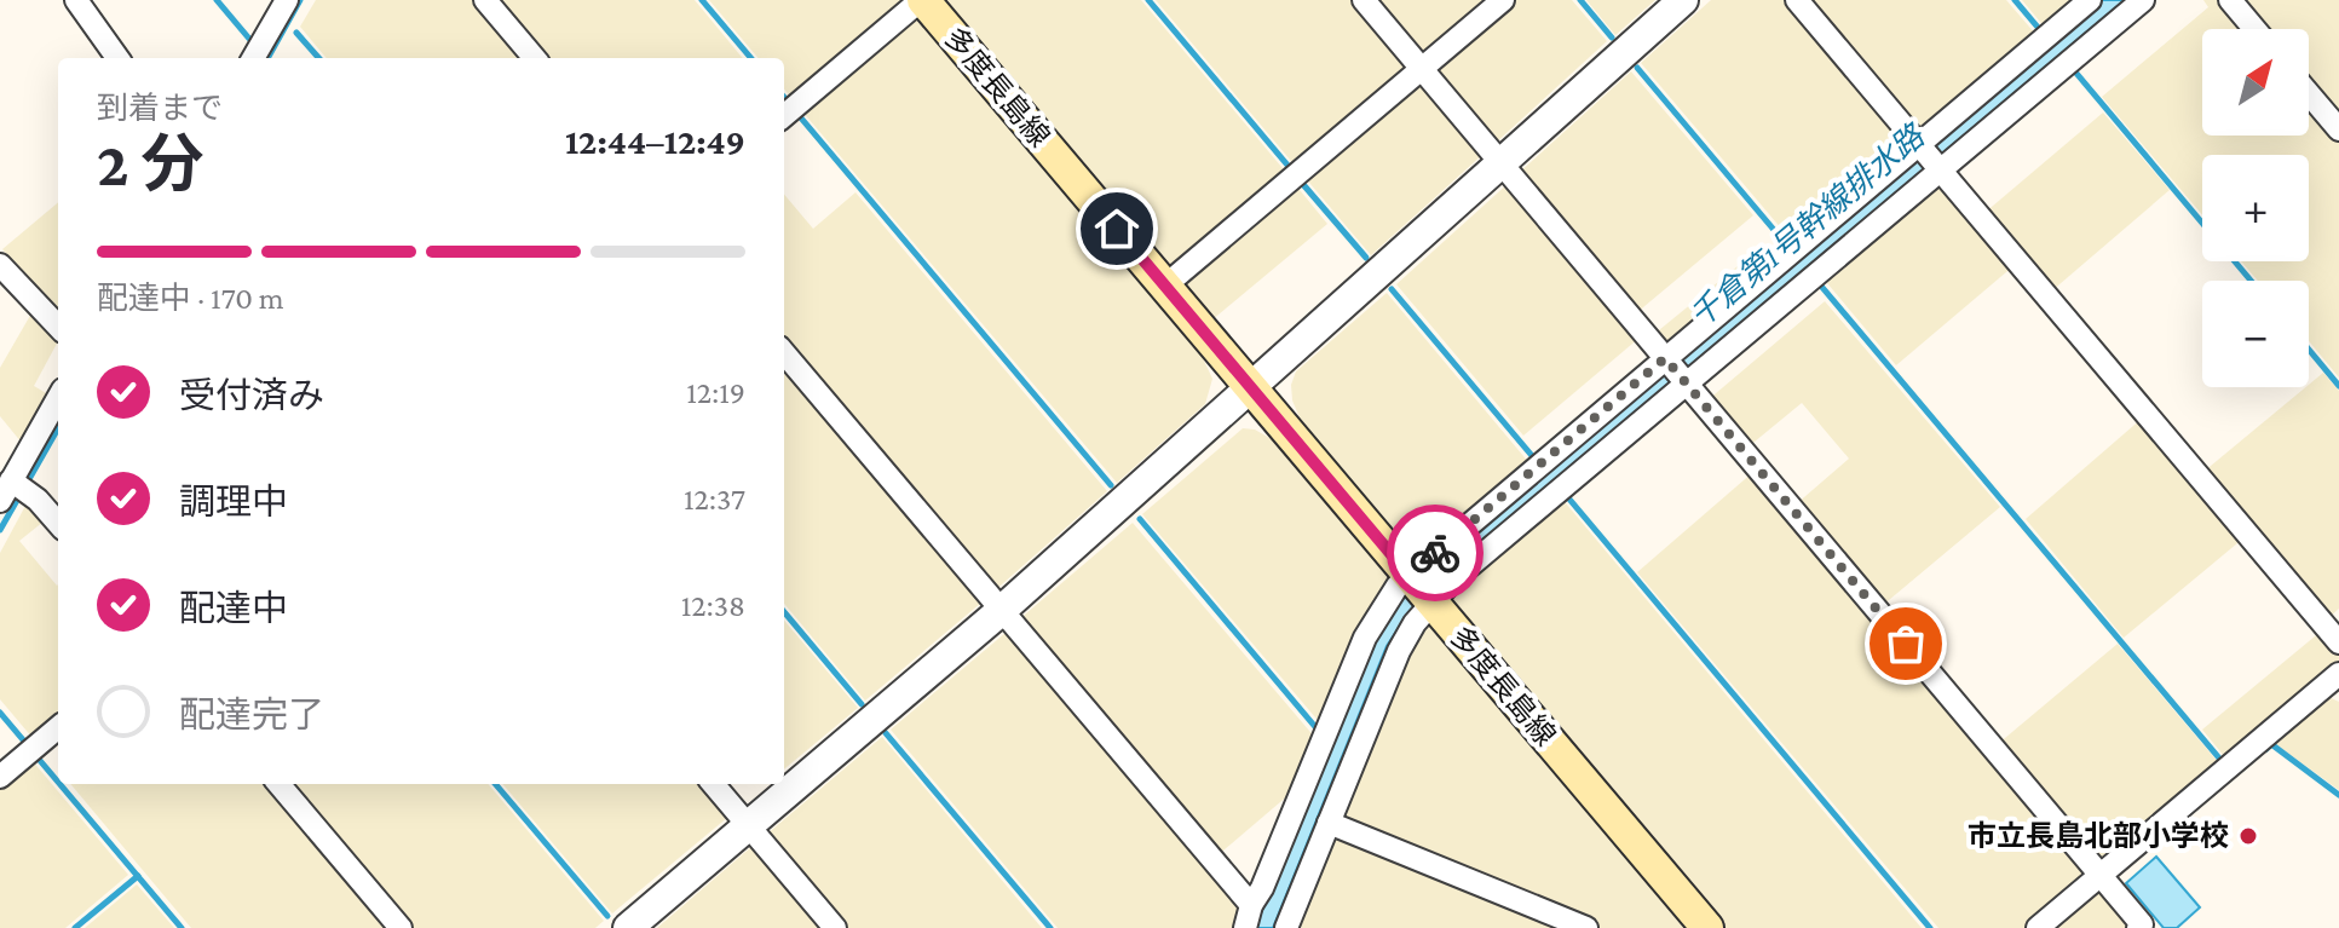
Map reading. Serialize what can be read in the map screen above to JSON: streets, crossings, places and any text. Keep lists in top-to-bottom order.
{
  "streets": {
    "main road": ["多度長島線"]
  },
  "water": ["千倉第1号幹線排水路"],
  "places": ["市立長島北部小学校"],
  "north": "top right",
  "page": {
    "map_buttons": ["+", "−"],
    "heading": ["2 分", "到着まで", "12:44–12:49"],
    "bar": "配達中 · 170 m",
    "list": [
      ["受付済み", "12:19"],
      ["調理中", "12:37"],
      ["配達中", "12:38"],
      "配達完了"
    ]
  }
}
